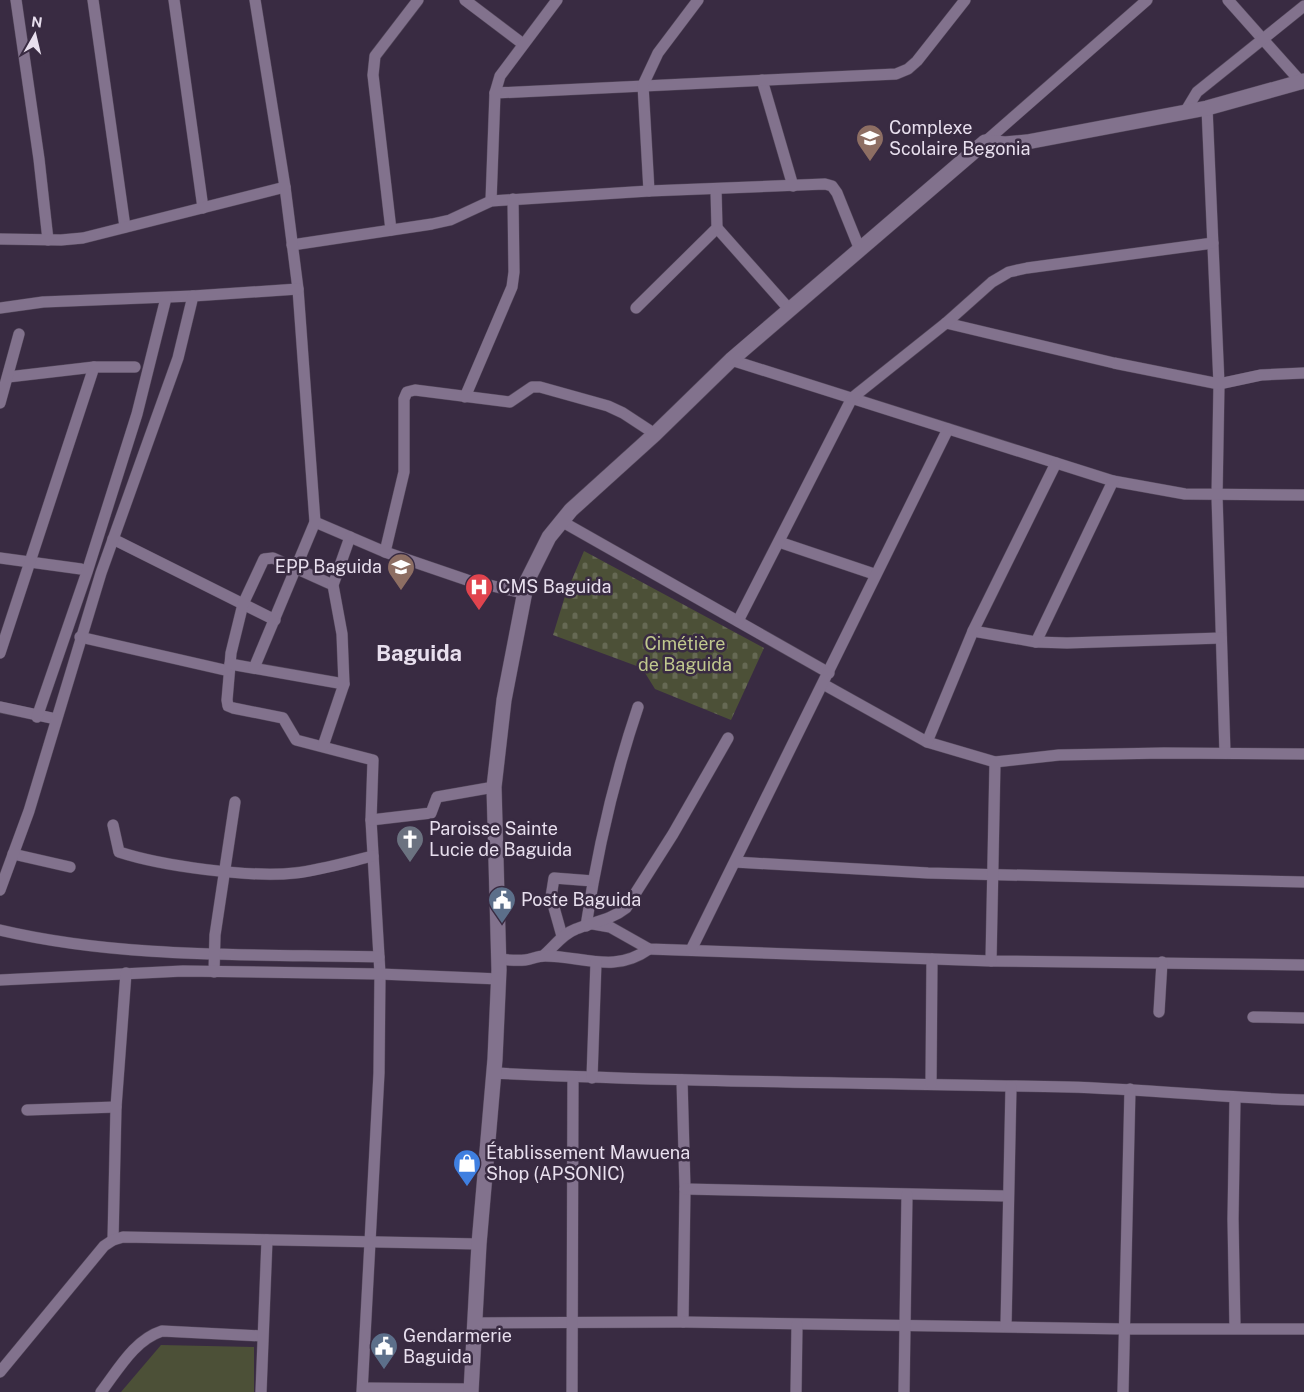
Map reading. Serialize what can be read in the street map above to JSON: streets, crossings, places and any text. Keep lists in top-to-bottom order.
{
  "districts": ["Baguida"],
  "parks": ["Cimétière de Baguida"],
  "places": {
    "school or university": ["Complexe Scolaire Begonia", "EPP Baguida"],
    "hospital": ["CMS Baguida"],
    "church": ["Paroisse Sainte Lucie de Baguida"],
    "public building": ["Poste Baguida", "Gendarmerie Baguida"],
    "shop": ["Établissement Mawuena Shop (APSONIC)"]
  },
  "north": "top"
}
